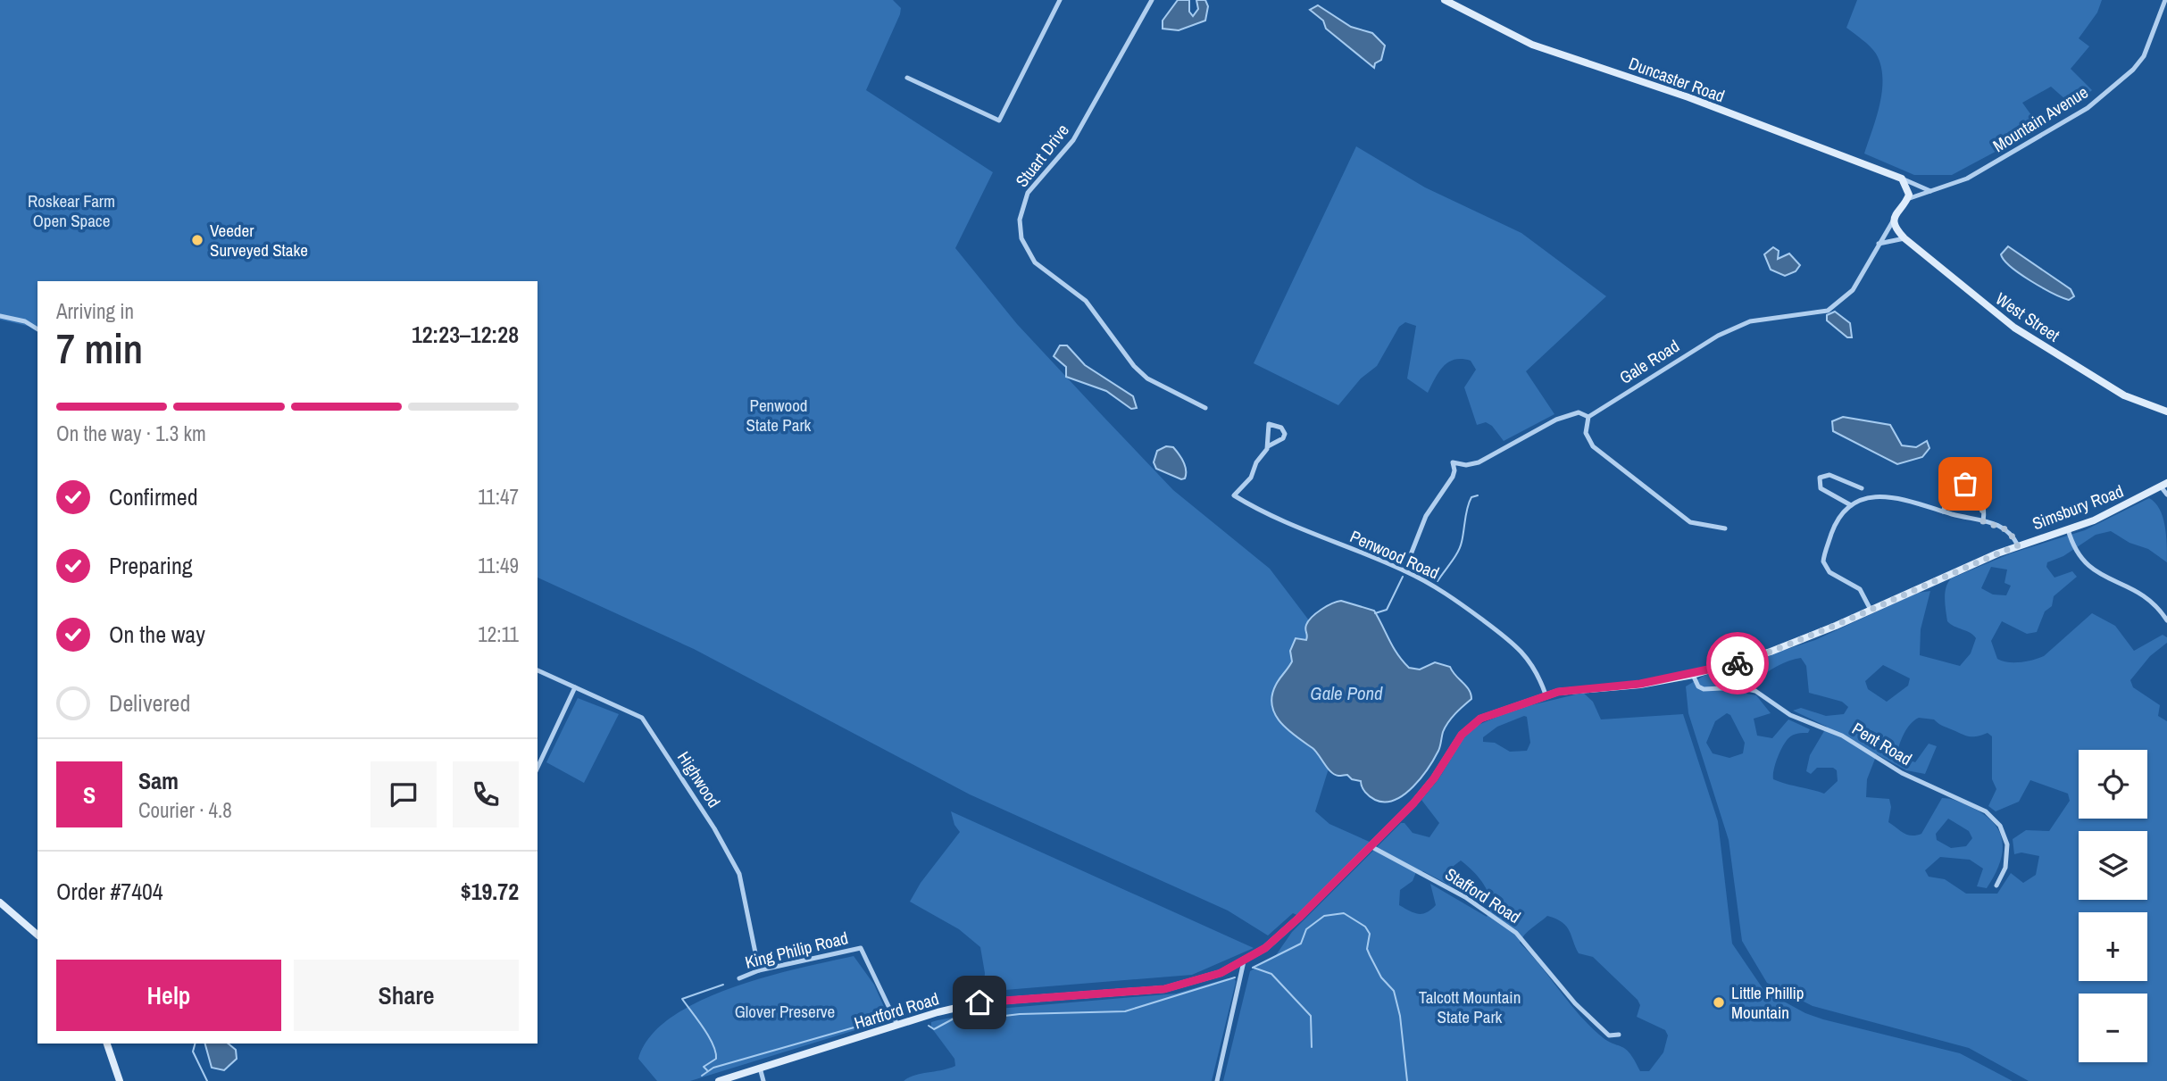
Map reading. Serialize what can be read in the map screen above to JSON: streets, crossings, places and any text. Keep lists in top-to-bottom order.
{
  "streets": {
    "main road": [
      "Duncaster Road",
      "West Street",
      "Simsbury Road",
      "Hartford Road"
    ],
    "street": [
      "Mountain Avenue",
      "Stuart Drive",
      "Gale Road",
      "Penwood Road",
      "Pent Road",
      "Highwood",
      "Stafford Road",
      "King Philip Road"
    ]
  },
  "crossings": [
    ["Duncaster Road", "Mountain Avenue"],
    ["West Street", "Gale Road"],
    ["Simsbury Road", "Penwood Road"],
    ["Simsbury Road", "Pent Road"],
    ["Simsbury Road", "Hartford Road"],
    ["Highwood", "King Philip Road"],
    ["Stafford Road", "Hartford Road"],
    ["King Philip Road", "Hartford Road"]
  ],
  "water": ["Gale Pond"],
  "parks": [
    "Roskear Farm Open Space",
    "Penwood State Park",
    "Talcott Mountain State Park",
    "Glover Preserve"
  ],
  "places": ["Veeder Surveyed Stake", "Little Phillip Mountain"],
  "page": {
    "heading": ["7 min", "Arriving in", "12:23–12:28"],
    "panel": [
      "Sam",
      "Courier · 4.8",
      "Order #7404",
      "$19.72"
    ],
    "bar": "On the way · 1.3 km",
    "list": [
      ["Confirmed", "11:47"],
      ["Preparing", "11:49"],
      ["On the way", "12:11"],
      "Delivered"
    ],
    "map_buttons": ["+", "−"],
    "round": "S",
    "buttons": ["Help", "Share"]
  }
}
